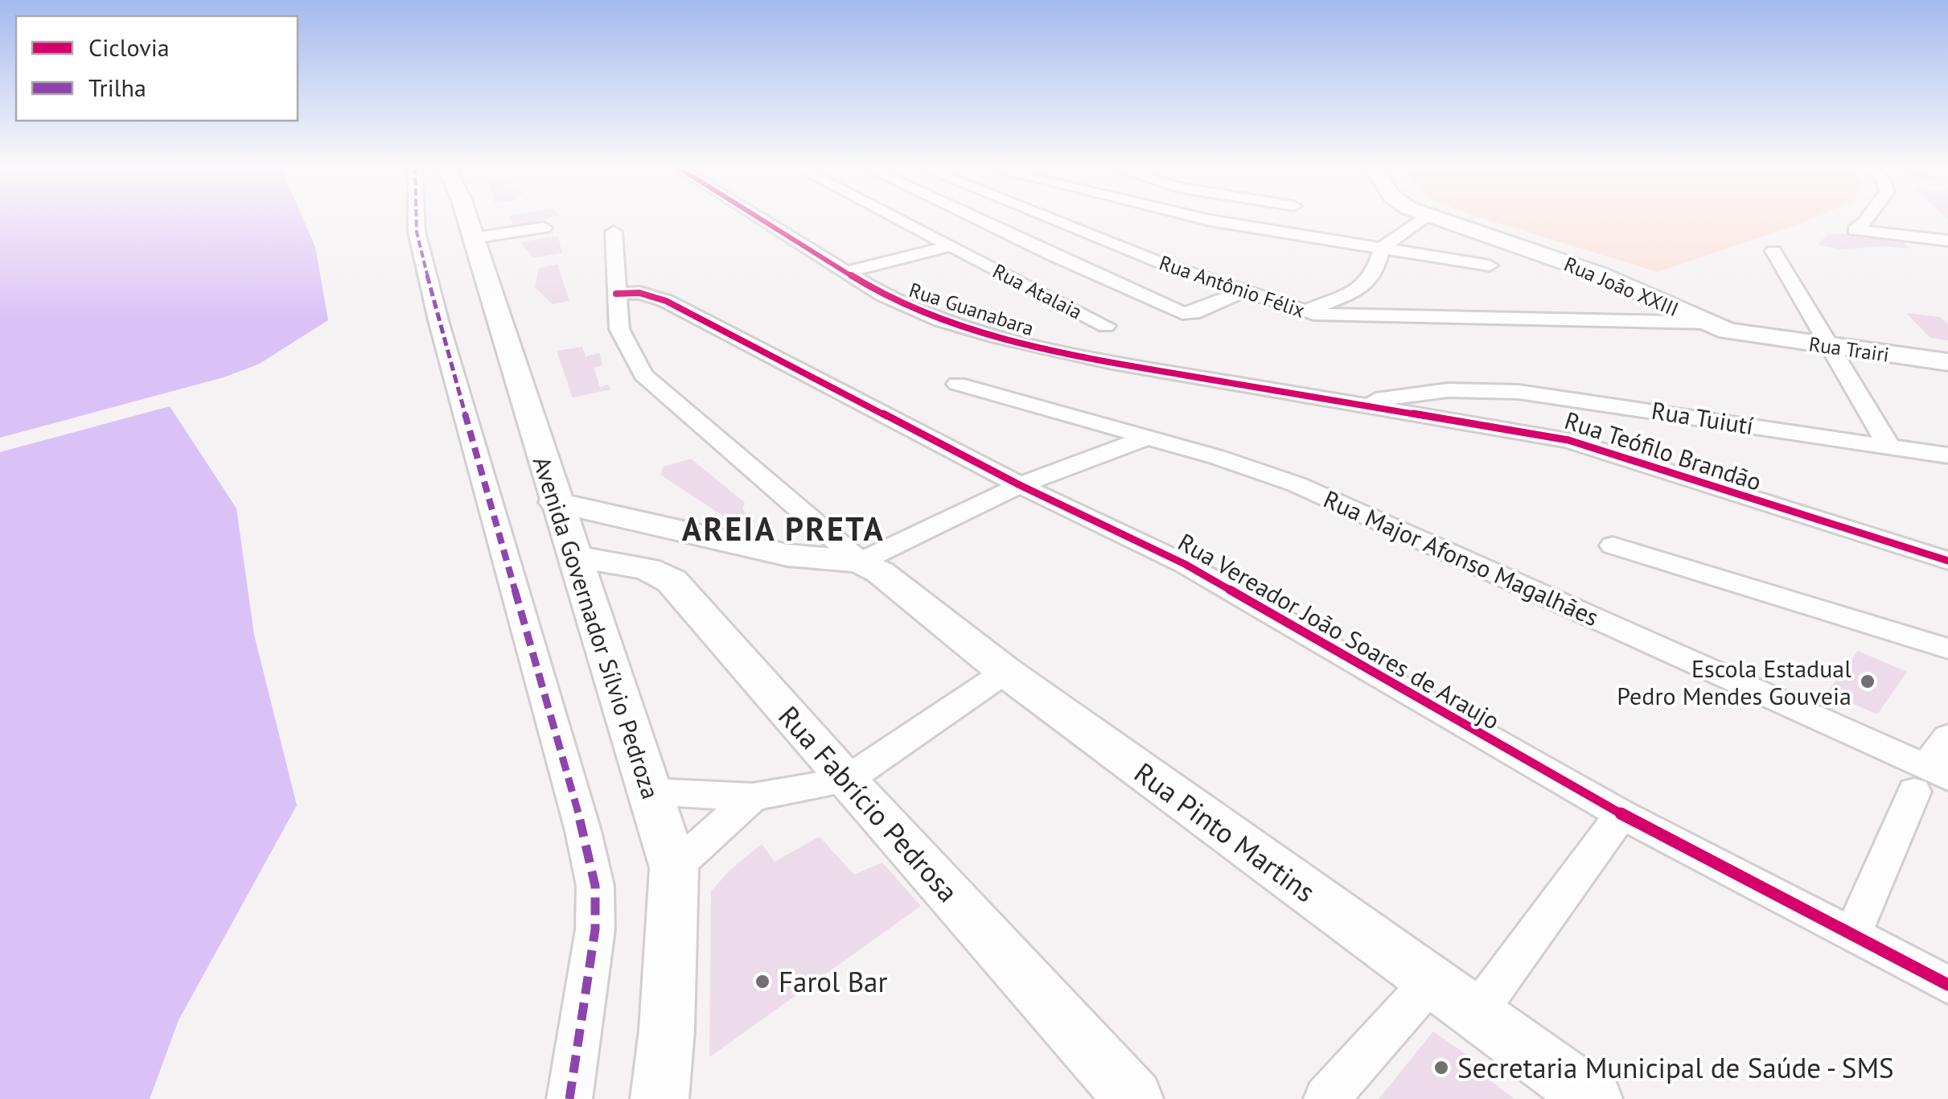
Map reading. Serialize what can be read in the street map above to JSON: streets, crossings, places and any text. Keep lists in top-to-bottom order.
{
  "streets": {
    "main road": [
      "Rua João XXIII",
      "Rua Trairi",
      "Avenida Governador Sílvio Pedroza",
      "Rua Fabrício Pedrosa",
      "Rua Pinto Martins"
    ],
    "street": [
      "Rua Antônio Félix",
      "Rua Atalaia",
      "Rua Guanabara",
      "Rua Tuiutí",
      "Rua Teófilo Brandão",
      "Rua Major Afonso Magalhães",
      "Rua Vereador João Soares de Araujo"
    ]
  },
  "crossings": [
    ["Rua Antônio Félix", "Rua João XXIII"],
    ["Rua João XXIII", "Rua Trairi"],
    ["Rua Guanabara", "Rua Tuiutí"],
    ["Rua Guanabara", "Rua Teófilo Brandão"],
    ["Rua Tuiutí", "Rua Teófilo Brandão"],
    ["Avenida Governador Sílvio Pedroza", "Rua Fabrício Pedrosa"],
    ["Avenida Governador Sílvio Pedroza", "Rua Pinto Martins"],
    ["Rua Vereador João Soares de Araujo", "Rua Pinto Martins"]
  ],
  "districts": ["AREIA PRETA"],
  "places": ["Escola Estadual Pedro Mendes Gouveia", "Farol Bar", "Secretaria Municipal de Saúde - SMS"],
  "legend": ["Ciclovia", "Trilha"]
}
